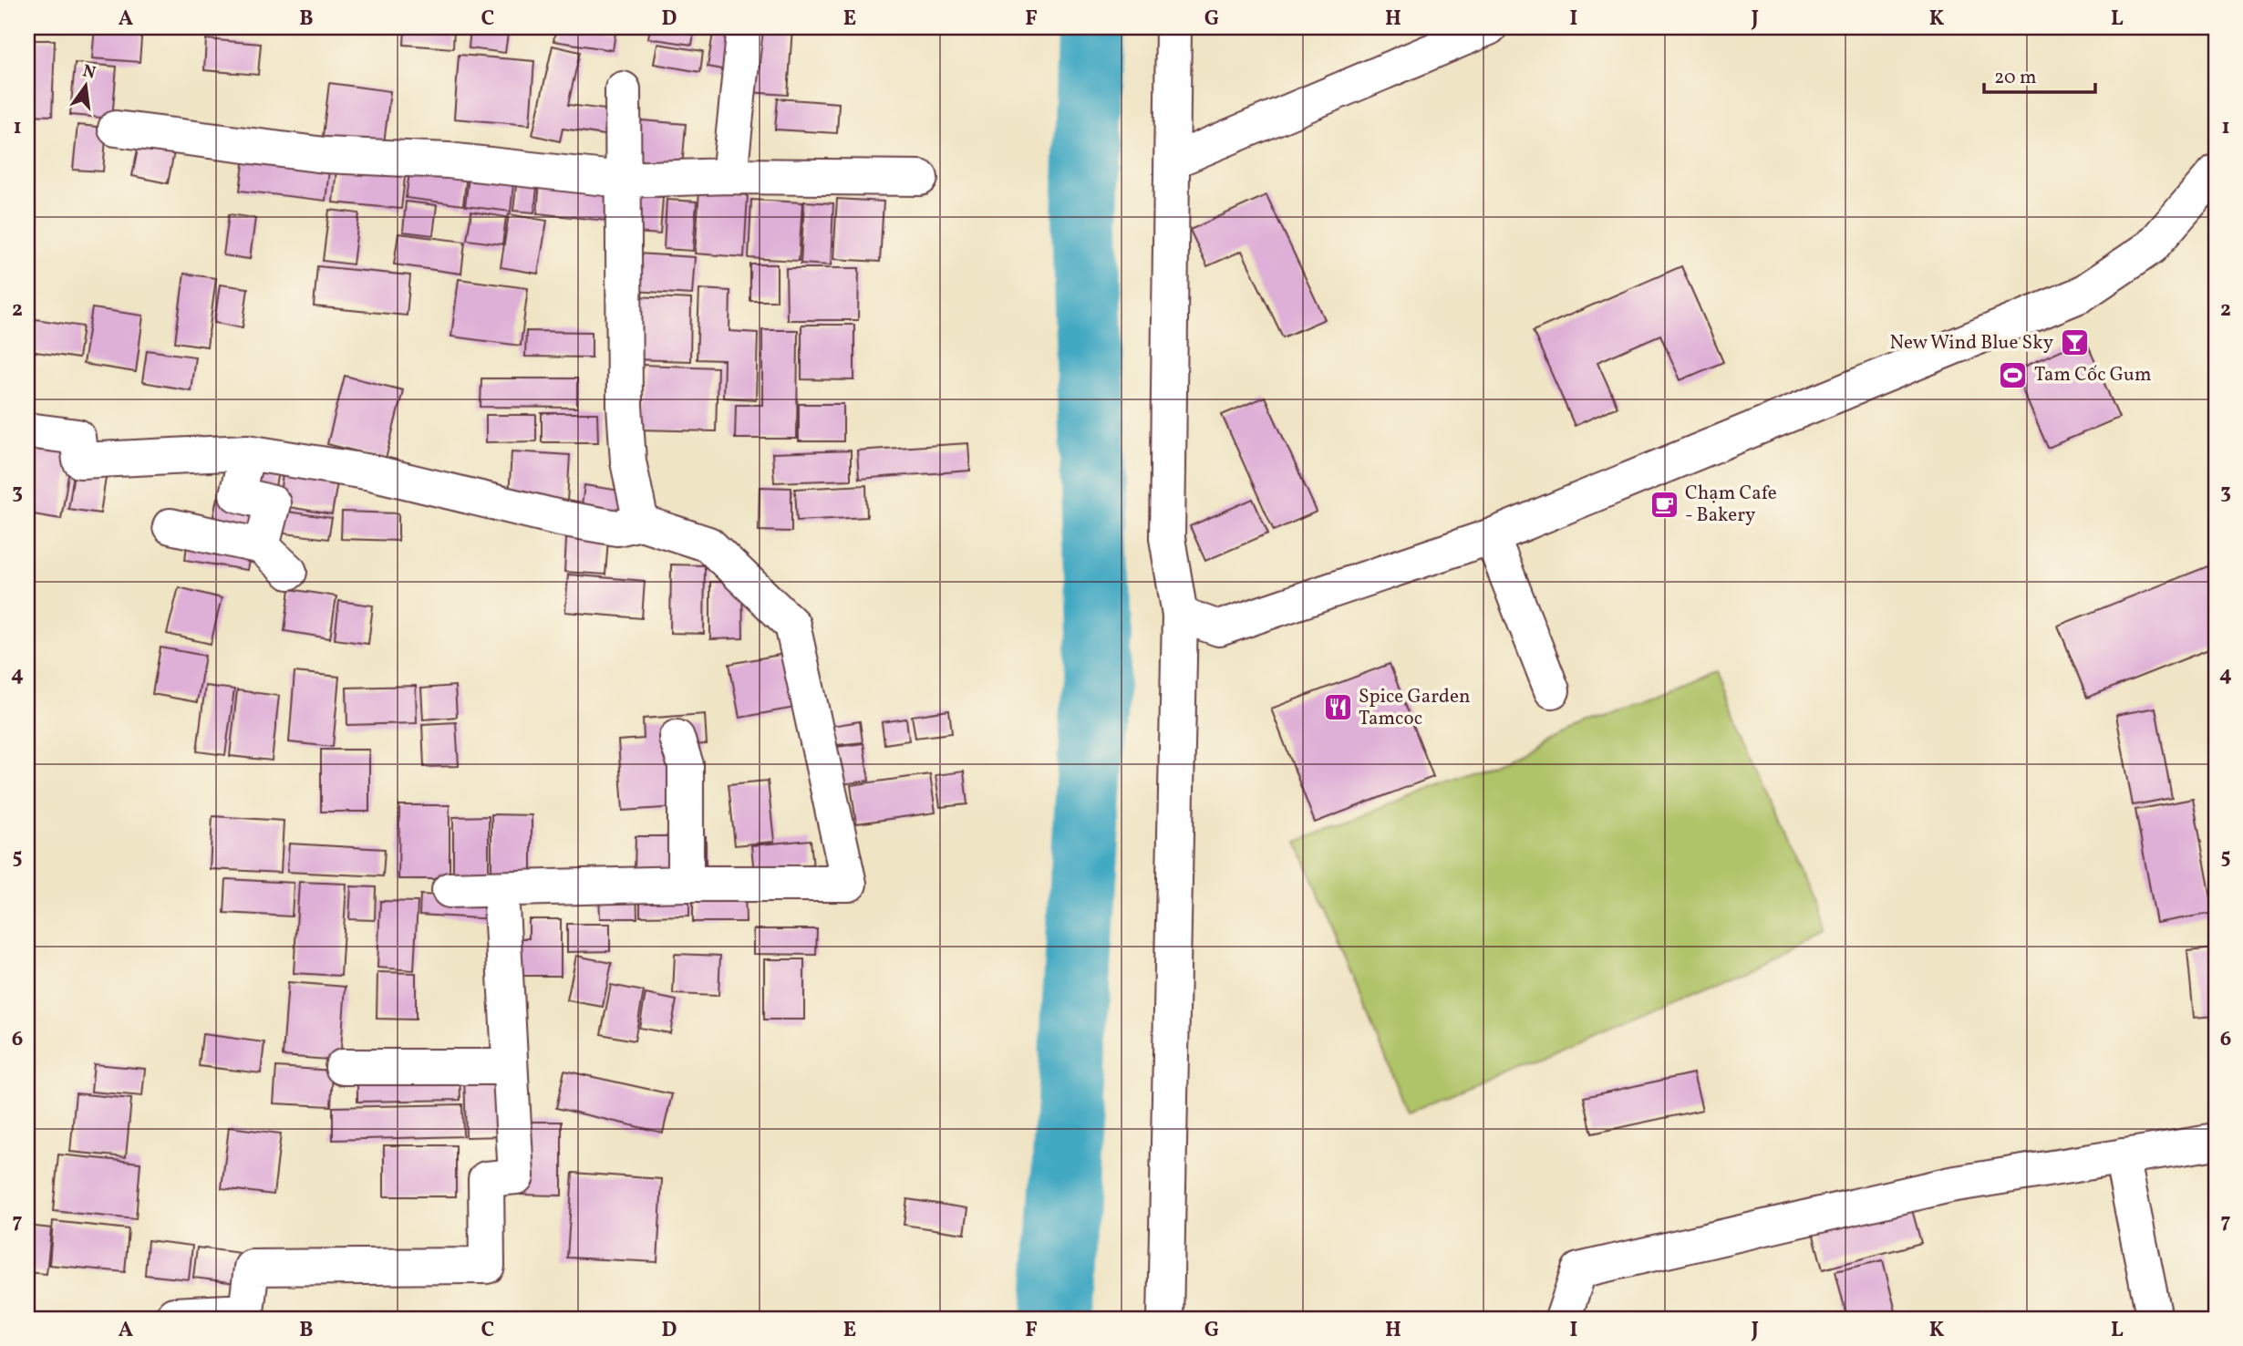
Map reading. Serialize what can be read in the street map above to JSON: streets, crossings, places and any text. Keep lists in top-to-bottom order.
{
  "places": {
    "bar": ["New Wind Blue Sky"],
    "sports": ["Tam Cốc Gum"],
    "cafe": ["Chạm Cafe - Bakery"],
    "restaurant": ["Spice Garden Tamcoc"]
  },
  "scale_bar": "20 m",
  "north": "top",
  "grid": {
    "columns": [
      "A",
      "B",
      "C",
      "D",
      "E",
      "F",
      "G",
      "H",
      "I",
      "J",
      "K",
      "L"
    ],
    "rows": [
      "1",
      "2",
      "3",
      "4",
      "5",
      "6",
      "7"
    ]
  }
}
